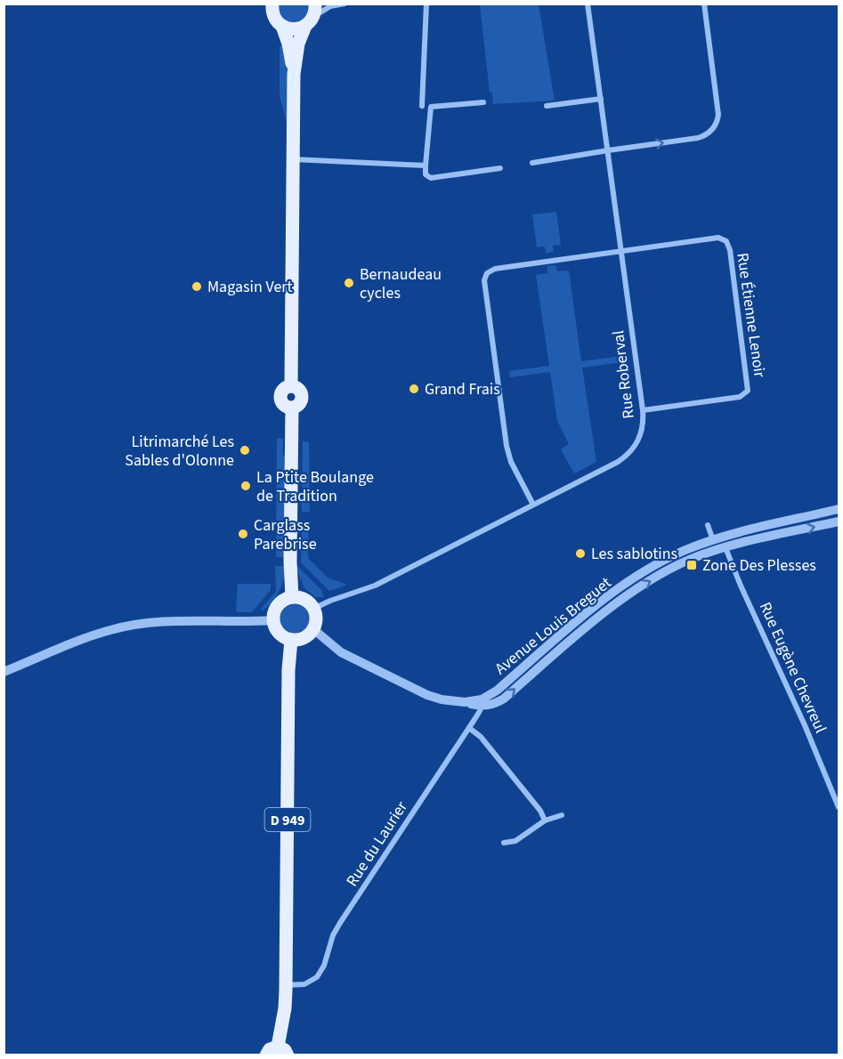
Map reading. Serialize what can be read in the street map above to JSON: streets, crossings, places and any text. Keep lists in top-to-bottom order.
{
  "streets": {
    "main road": ["D 949"],
    "street": [
      "Rue Étienne Lenoir",
      "Rue Roberval",
      "Avenue Louis Breguet",
      "Rue Eugène Chevreul",
      "Rue du Laurier"
    ]
  },
  "crossings": [
    ["Rue Étienne Lenoir", "Rue Roberval"],
    ["Rue Roberval", "D 949"],
    ["Avenue Louis Breguet", "Rue Eugène Chevreul"],
    ["Avenue Louis Breguet", "Rue du Laurier"],
    ["D 949", "Rue du Laurier"]
  ],
  "places": {
    "other": [
      "Bernaudeau cycles",
      "Magasin Vert",
      "Grand Frais",
      "Litrimarché Les Sables d'Olonne",
      "La Ptite Boulange de Tradition",
      "Carglass Parebrise",
      "Les sablotins"
    ],
    "transit": ["Zone Des Plesses"]
  }
}
